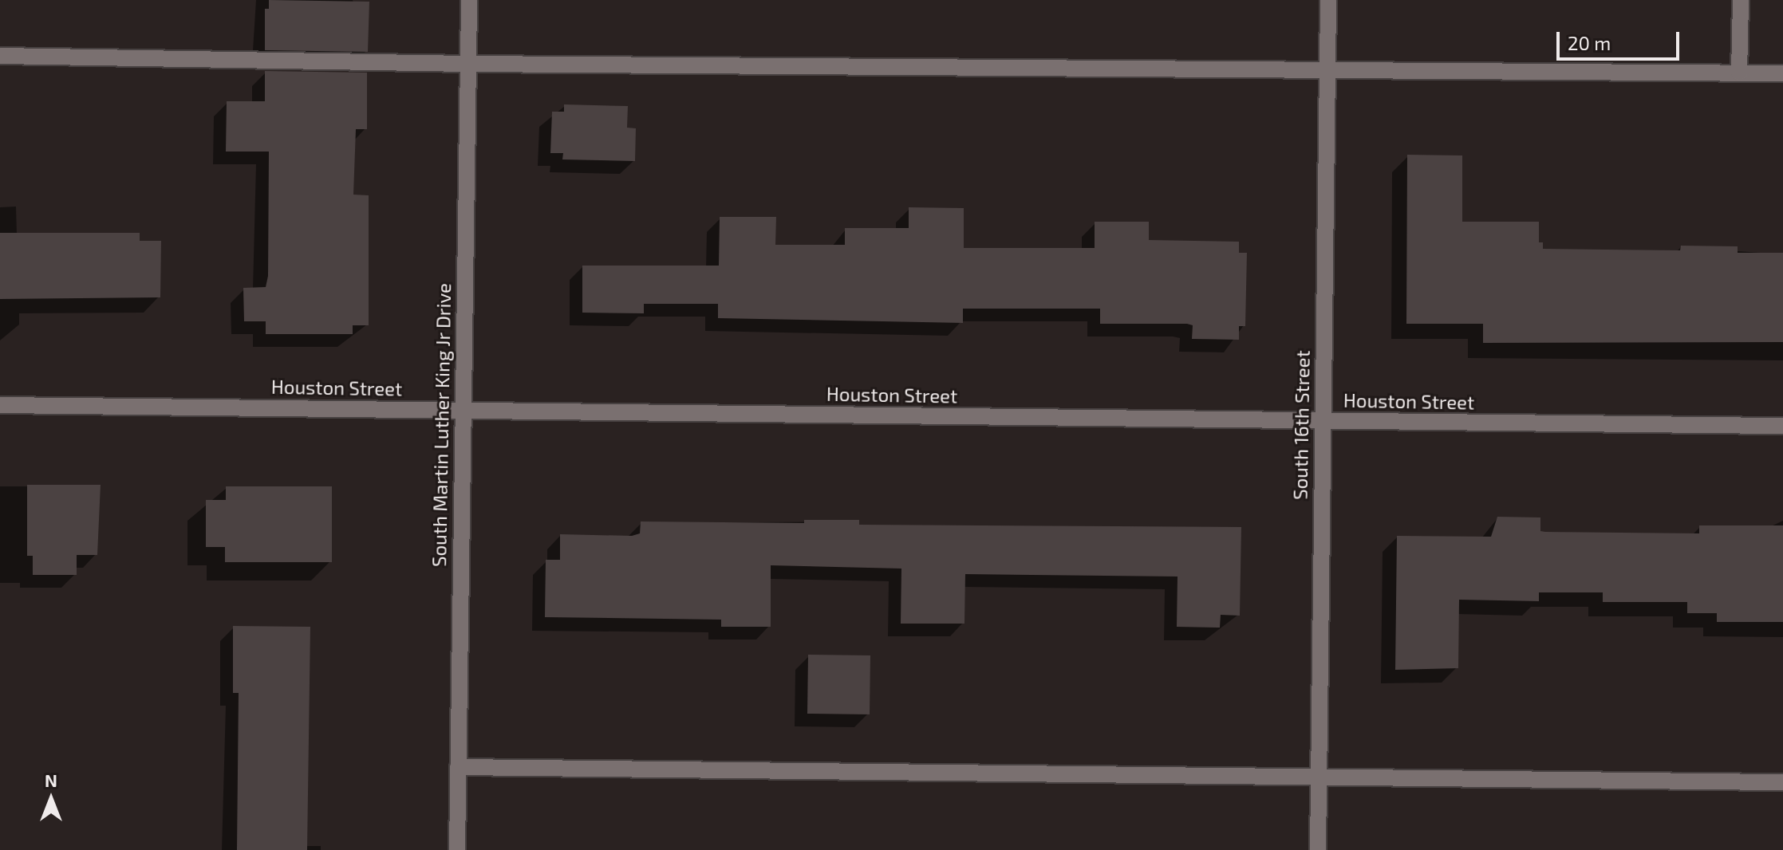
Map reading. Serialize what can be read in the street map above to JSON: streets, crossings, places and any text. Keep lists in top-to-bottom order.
{
  "streets": {
    "street": ["Houston Street", "South Martin Luther King Jr Drive", "South 16th Street"]
  },
  "crossings": [
    ["Houston Street", "South Martin Luther King Jr Drive"],
    ["Houston Street", "South 16th Street"]
  ],
  "scale_bar": "20 m",
  "north": "top"
}
